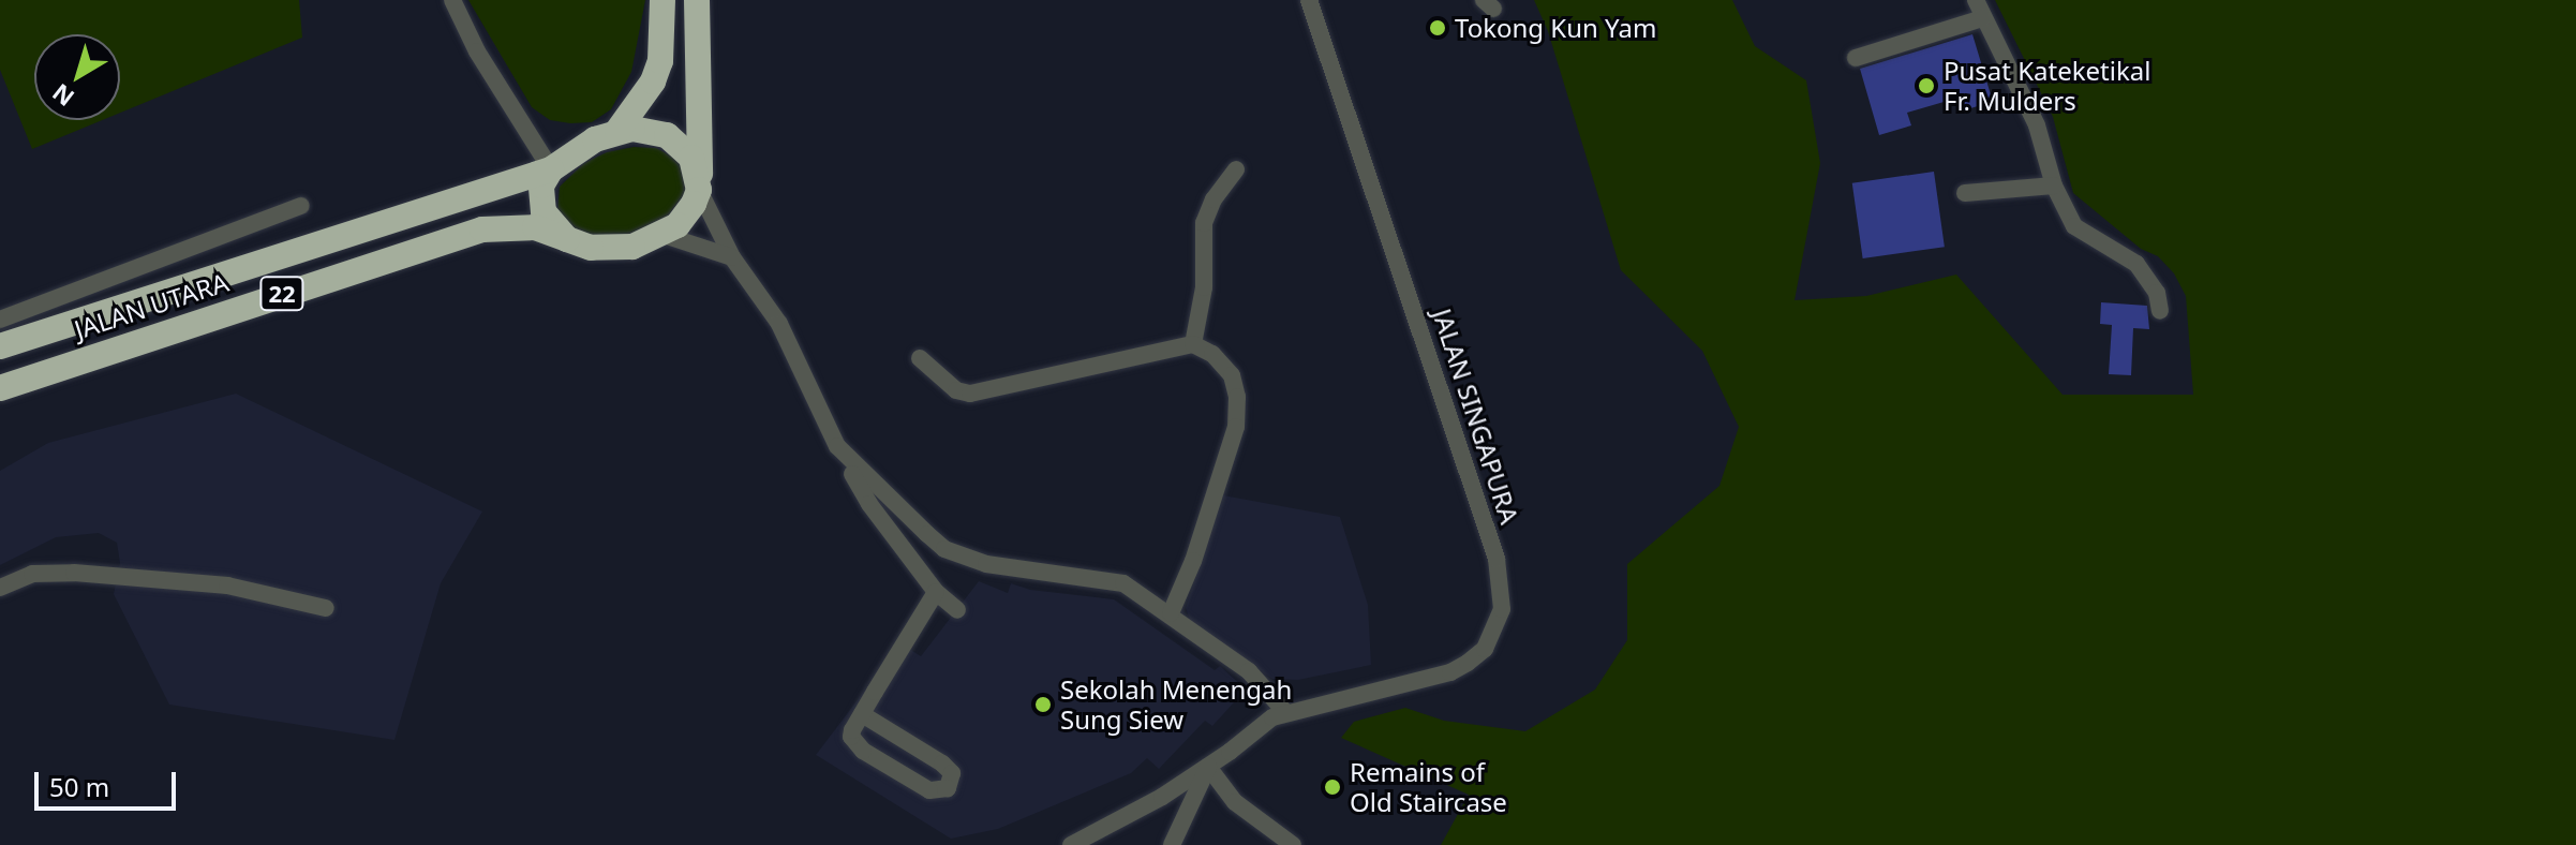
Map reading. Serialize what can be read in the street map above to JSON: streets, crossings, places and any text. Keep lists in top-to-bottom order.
{
  "streets": {
    "highway": ["22", "JALAN UTARA"],
    "street": ["JALAN SINGAPURA"]
  },
  "crossings": [
    ["22", "JALAN UTARA"]
  ],
  "places": [
    "Tokong Kun Yam",
    "Pusat Kateketikal Fr. Mulders",
    "Sekolah Menengah Sung Siew",
    "Remains of Old Staircase"
  ],
  "scale_bar": "50 m",
  "north": "bottom left"
}
